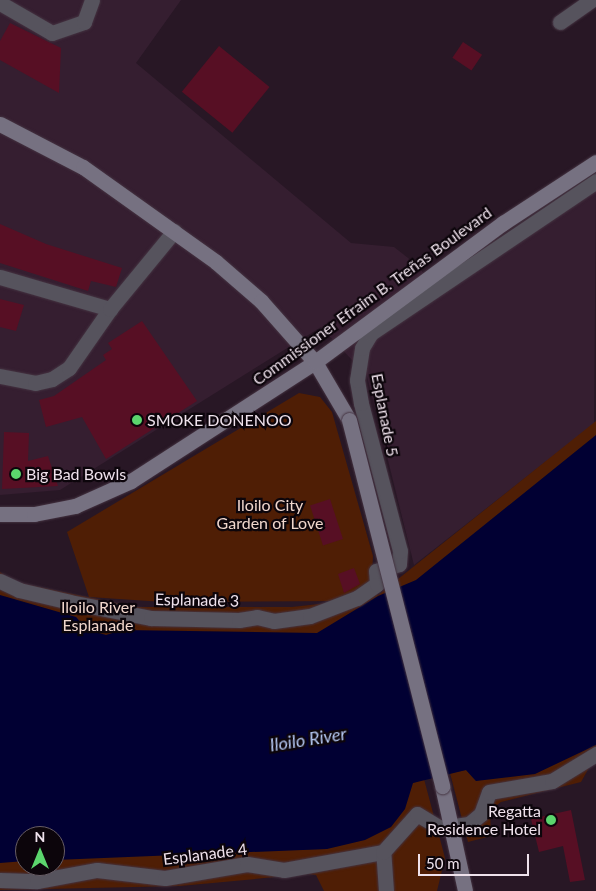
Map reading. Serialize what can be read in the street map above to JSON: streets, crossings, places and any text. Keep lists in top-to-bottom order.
{
  "streets": {
    "main road": ["Commissioner Efraim B. Treñas Boulevard"],
    "street": ["Esplanade 5", "Esplanade 3", "Esplanade 4"]
  },
  "crossings": [
    ["Esplanade 5", "Esplanade 3"]
  ],
  "water": ["Iloilo River"],
  "parks": ["Iloilo City Garden of Love", "Iloilo River Esplanade"],
  "places": ["SMOKE DONENOO", "Big Bad Bowls", "Regatta Residence Hotel"],
  "scale_bar": "50 m",
  "north": "top"
}
